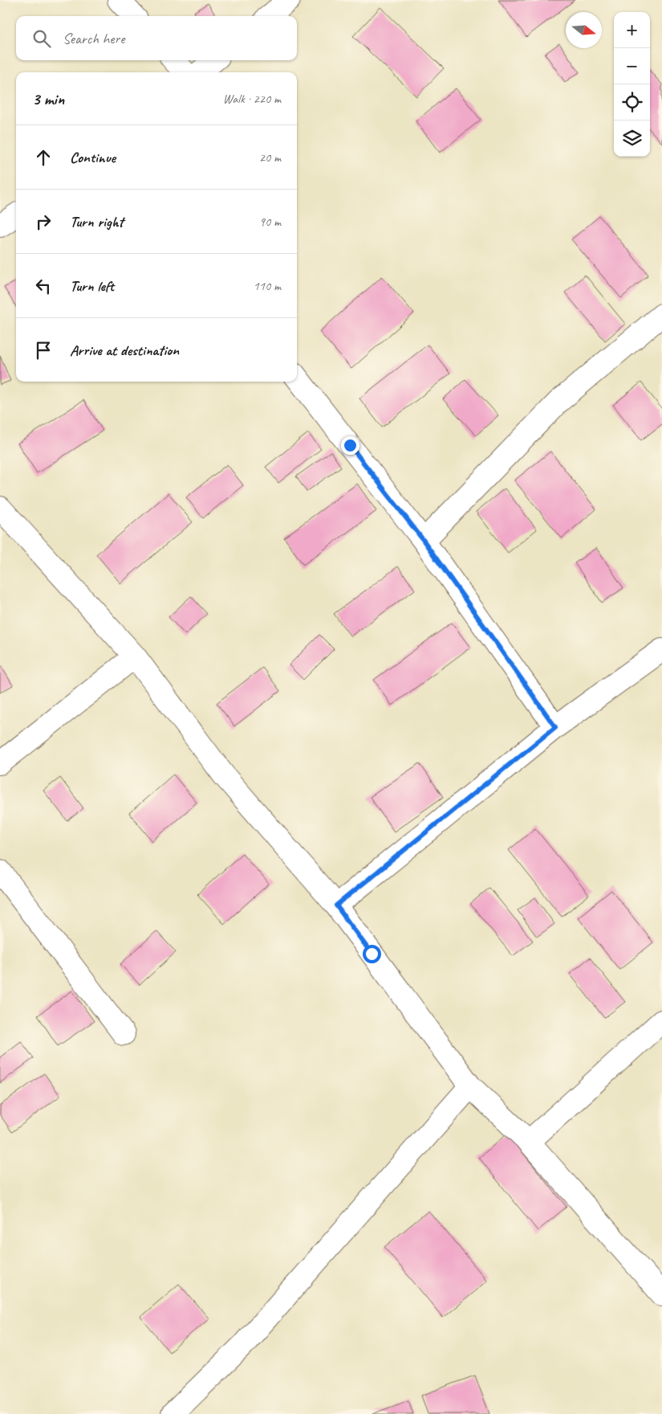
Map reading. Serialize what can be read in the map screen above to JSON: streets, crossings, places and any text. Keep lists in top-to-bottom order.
{
  "north": "right",
  "page": {
    "map_buttons": ["+", "−"],
    "search": "Search here",
    "heading": ["3 min", "Walk · 220 m"],
    "list": [
      ["Continue", "20 m"],
      ["Turn right", "90 m"],
      ["Turn left", "110 m"],
      "Arrive at destination"
    ]
  }
}
